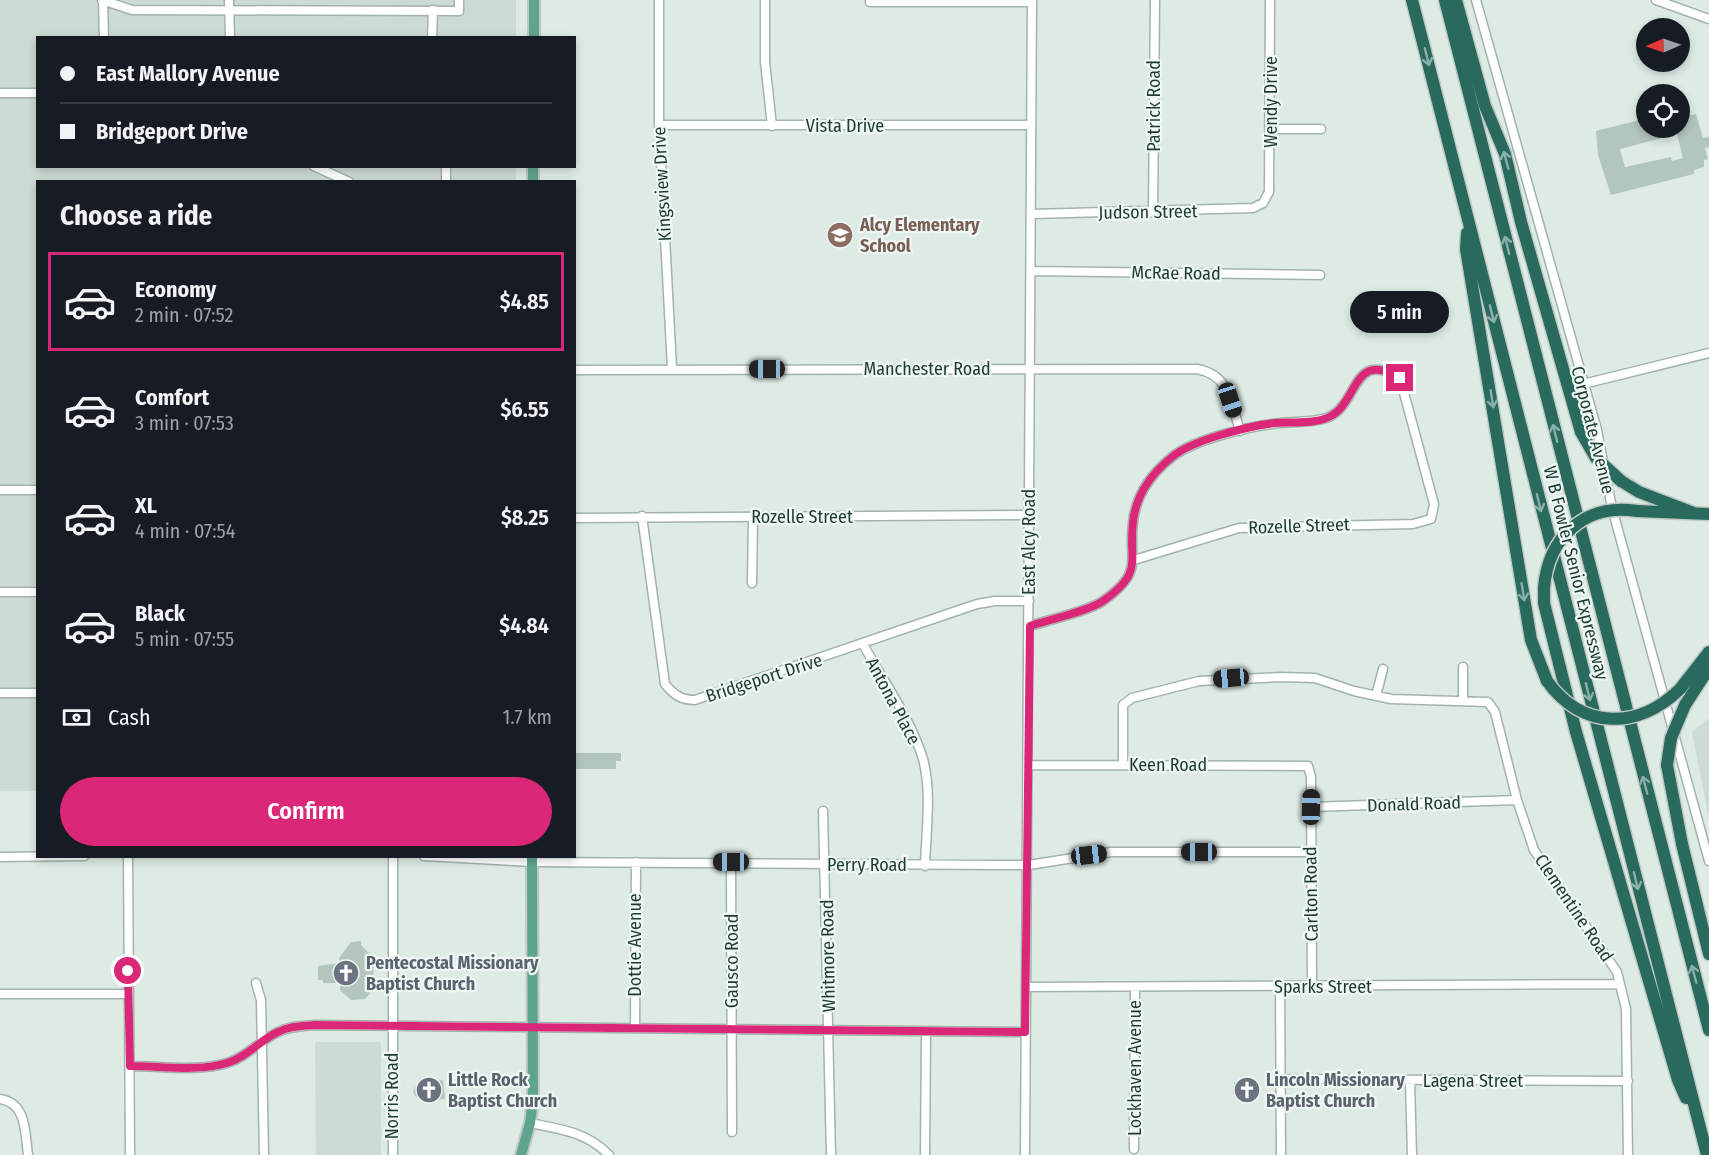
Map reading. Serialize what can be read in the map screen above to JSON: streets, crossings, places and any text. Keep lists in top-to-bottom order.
{
  "streets": {
    "highway": ["W B Fowler Senior Expressway"],
    "street": [
      "Wendy Drive",
      "Patrick Road",
      "Vista Drive",
      "Kingsview Drive",
      "Judson Street",
      "McRae Road",
      "Manchester Road",
      "Corporate Avenue",
      "Rozelle Street",
      "East Alcy Road",
      "Bridgeport Drive",
      "Antona Place",
      "Keen Road",
      "Donald Road",
      "Perry Road",
      "Carlton Road",
      "Clementine Road",
      "Dottie Avenue",
      "Whitmore Road",
      "Gausco Road",
      "Sparks Street",
      "Lockhaven Avenue",
      "Lagena Street",
      "Norris Road"
    ]
  },
  "crossings": [
    ["Wendy Drive", "Judson Street"],
    ["Patrick Road", "Judson Street"],
    ["Vista Drive", "Kingsview Drive"],
    ["Vista Drive", "East Alcy Road"],
    ["Kingsview Drive", "Manchester Road"],
    ["Judson Street", "East Alcy Road"],
    ["McRae Road", "East Alcy Road"],
    ["Manchester Road", "Rozelle Street"],
    ["Manchester Road", "East Alcy Road"],
    ["Rozelle Street", "East Alcy Road"],
    ["Rozelle Street", "Bridgeport Drive"],
    ["East Alcy Road", "Bridgeport Drive"],
    ["East Alcy Road", "Keen Road"],
    ["East Alcy Road", "Perry Road"],
    ["East Alcy Road", "Sparks Street"],
    ["Bridgeport Drive", "Antona Place"],
    ["Antona Place", "Perry Road"],
    ["Keen Road", "Carlton Road"],
    ["Donald Road", "Carlton Road"],
    ["Donald Road", "Clementine Road"],
    ["Perry Road", "Carlton Road"],
    ["Perry Road", "Dottie Avenue"],
    ["Perry Road", "Whitmore Road"],
    ["Perry Road", "Gausco Road"],
    ["Carlton Road", "Sparks Street"],
    ["Clementine Road", "Sparks Street"],
    ["Clementine Road", "Lagena Street"],
    ["Sparks Street", "Lockhaven Avenue"]
  ],
  "places": {
    "school or university": ["Alcy Elementary School"],
    "church": ["Pentecostal Missionary Baptist Church", "Little Rock Baptist Church", "Lincoln Missionary Baptist Church"]
  },
  "north": "left",
  "page": {
    "banner": ["East Mallory Avenue", "Bridgeport Drive"],
    "heading": "Choose a ride",
    "list": [
      {
        "name": "Economy",
        "note": "2 min · 07:52",
        "value": "$4.85"
      },
      {
        "name": "Comfort",
        "note": "3 min · 07:53",
        "value": "$6.55"
      },
      {
        "name": "XL",
        "note": "4 min · 07:54",
        "value": "$8.25"
      },
      {
        "name": "Black",
        "note": "5 min · 07:55",
        "value": "$4.84"
      }
    ],
    "bubble": "5 min",
    "pay": ["Cash", "1.7 km"],
    "buttons": "Confirm"
  }
}
